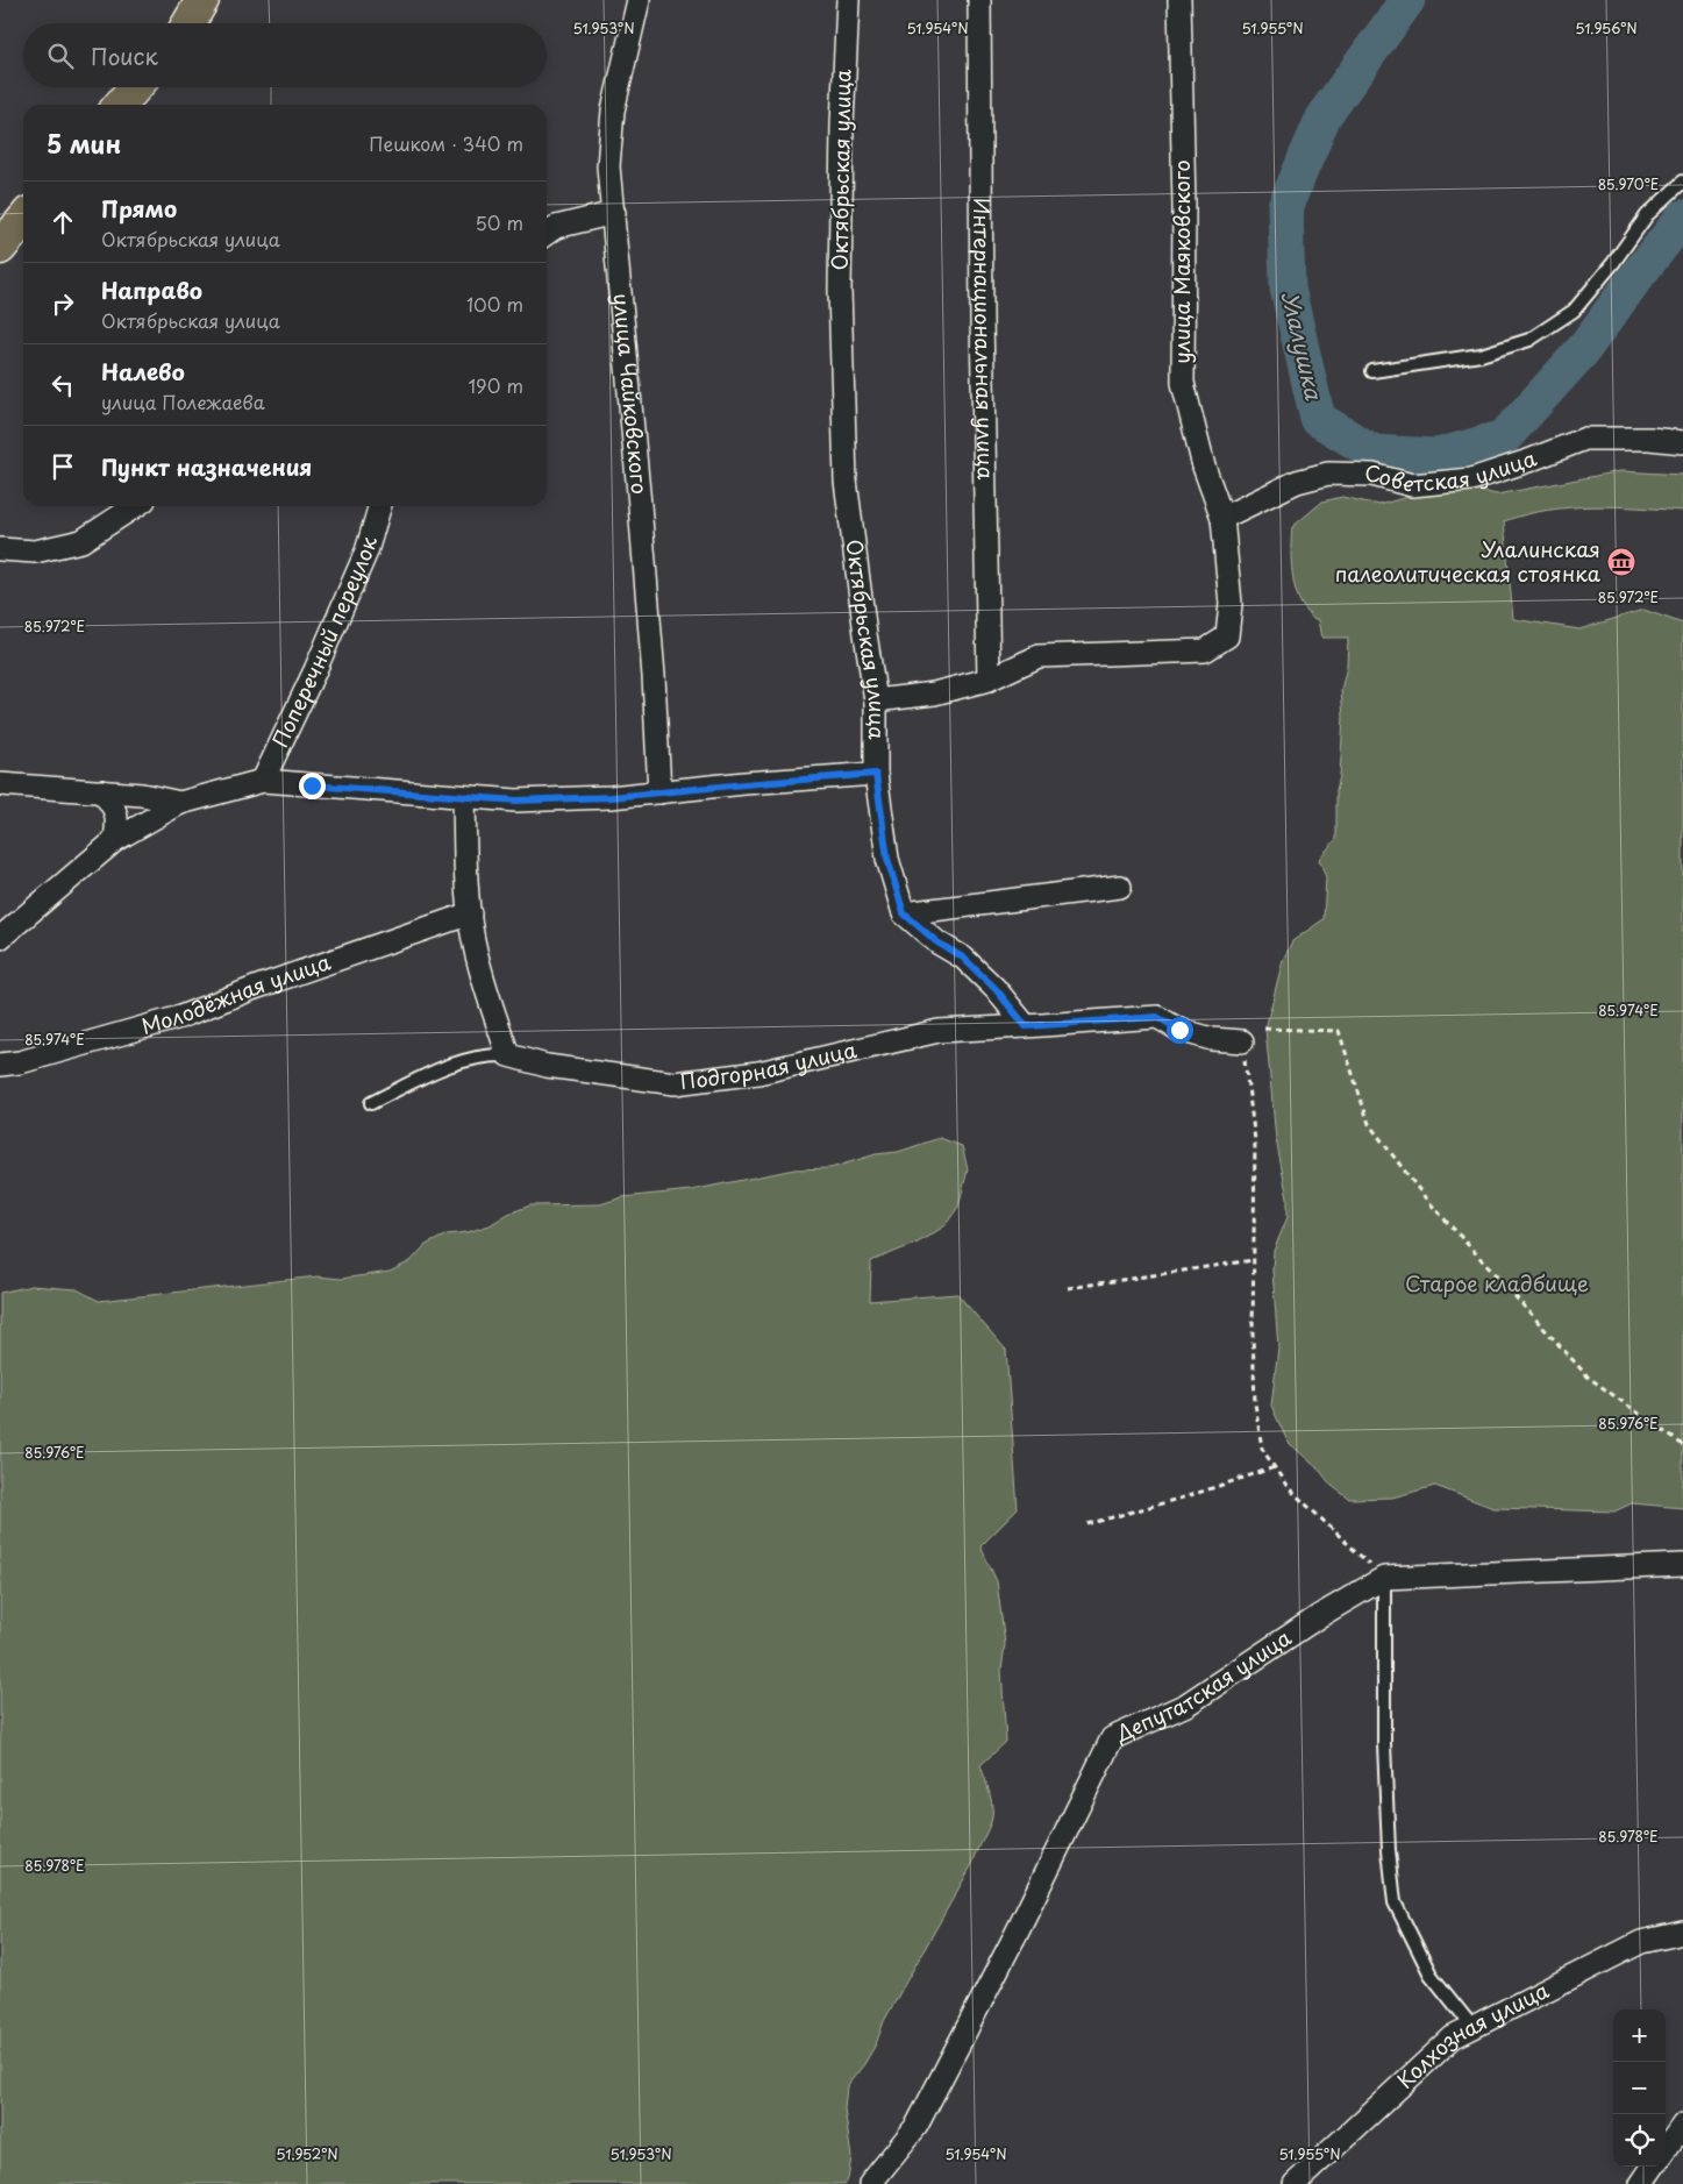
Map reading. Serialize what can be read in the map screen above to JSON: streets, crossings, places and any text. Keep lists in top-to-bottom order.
{
  "streets": {
    "street": [
      "Октябрьская улица",
      "улица Маяковского",
      "Интернациональная улица",
      "улица Чайковского",
      "Советская улица",
      "Поперечный переулок",
      "Молодёжная улица",
      "Подгорная улица",
      "Депутатская улица",
      "Колхозная улица"
    ]
  },
  "crossings": [
    ["улица Маяковского", "Интернациональная улица"],
    ["улица Маяковского", "Советская улица"]
  ],
  "water": ["Улалушка"],
  "parks": ["Старое кладбище"],
  "places": {
    "museum": ["Улалинская палеолитическая стоянка"]
  },
  "page": {
    "search": "Поиск",
    "heading": ["5 мин", "Пешком · 340 m"],
    "list": [
      ["Прямо", "Октябрьская улица", "50 m"],
      ["Направо", "Октябрьская улица", "100 m"],
      ["Налево", "улица Полежаева", "190 m"],
      "Пункт назначения"
    ],
    "map_buttons": ["+", "−"]
  },
  "coordinates": [
    "51.953°N",
    "51.954°N",
    "51.955°N",
    "51.956°N",
    "85.970°E",
    "85.972°E",
    "85.974°E",
    "85.976°E",
    "85.978°E",
    "51.952°N"
  ]
}
